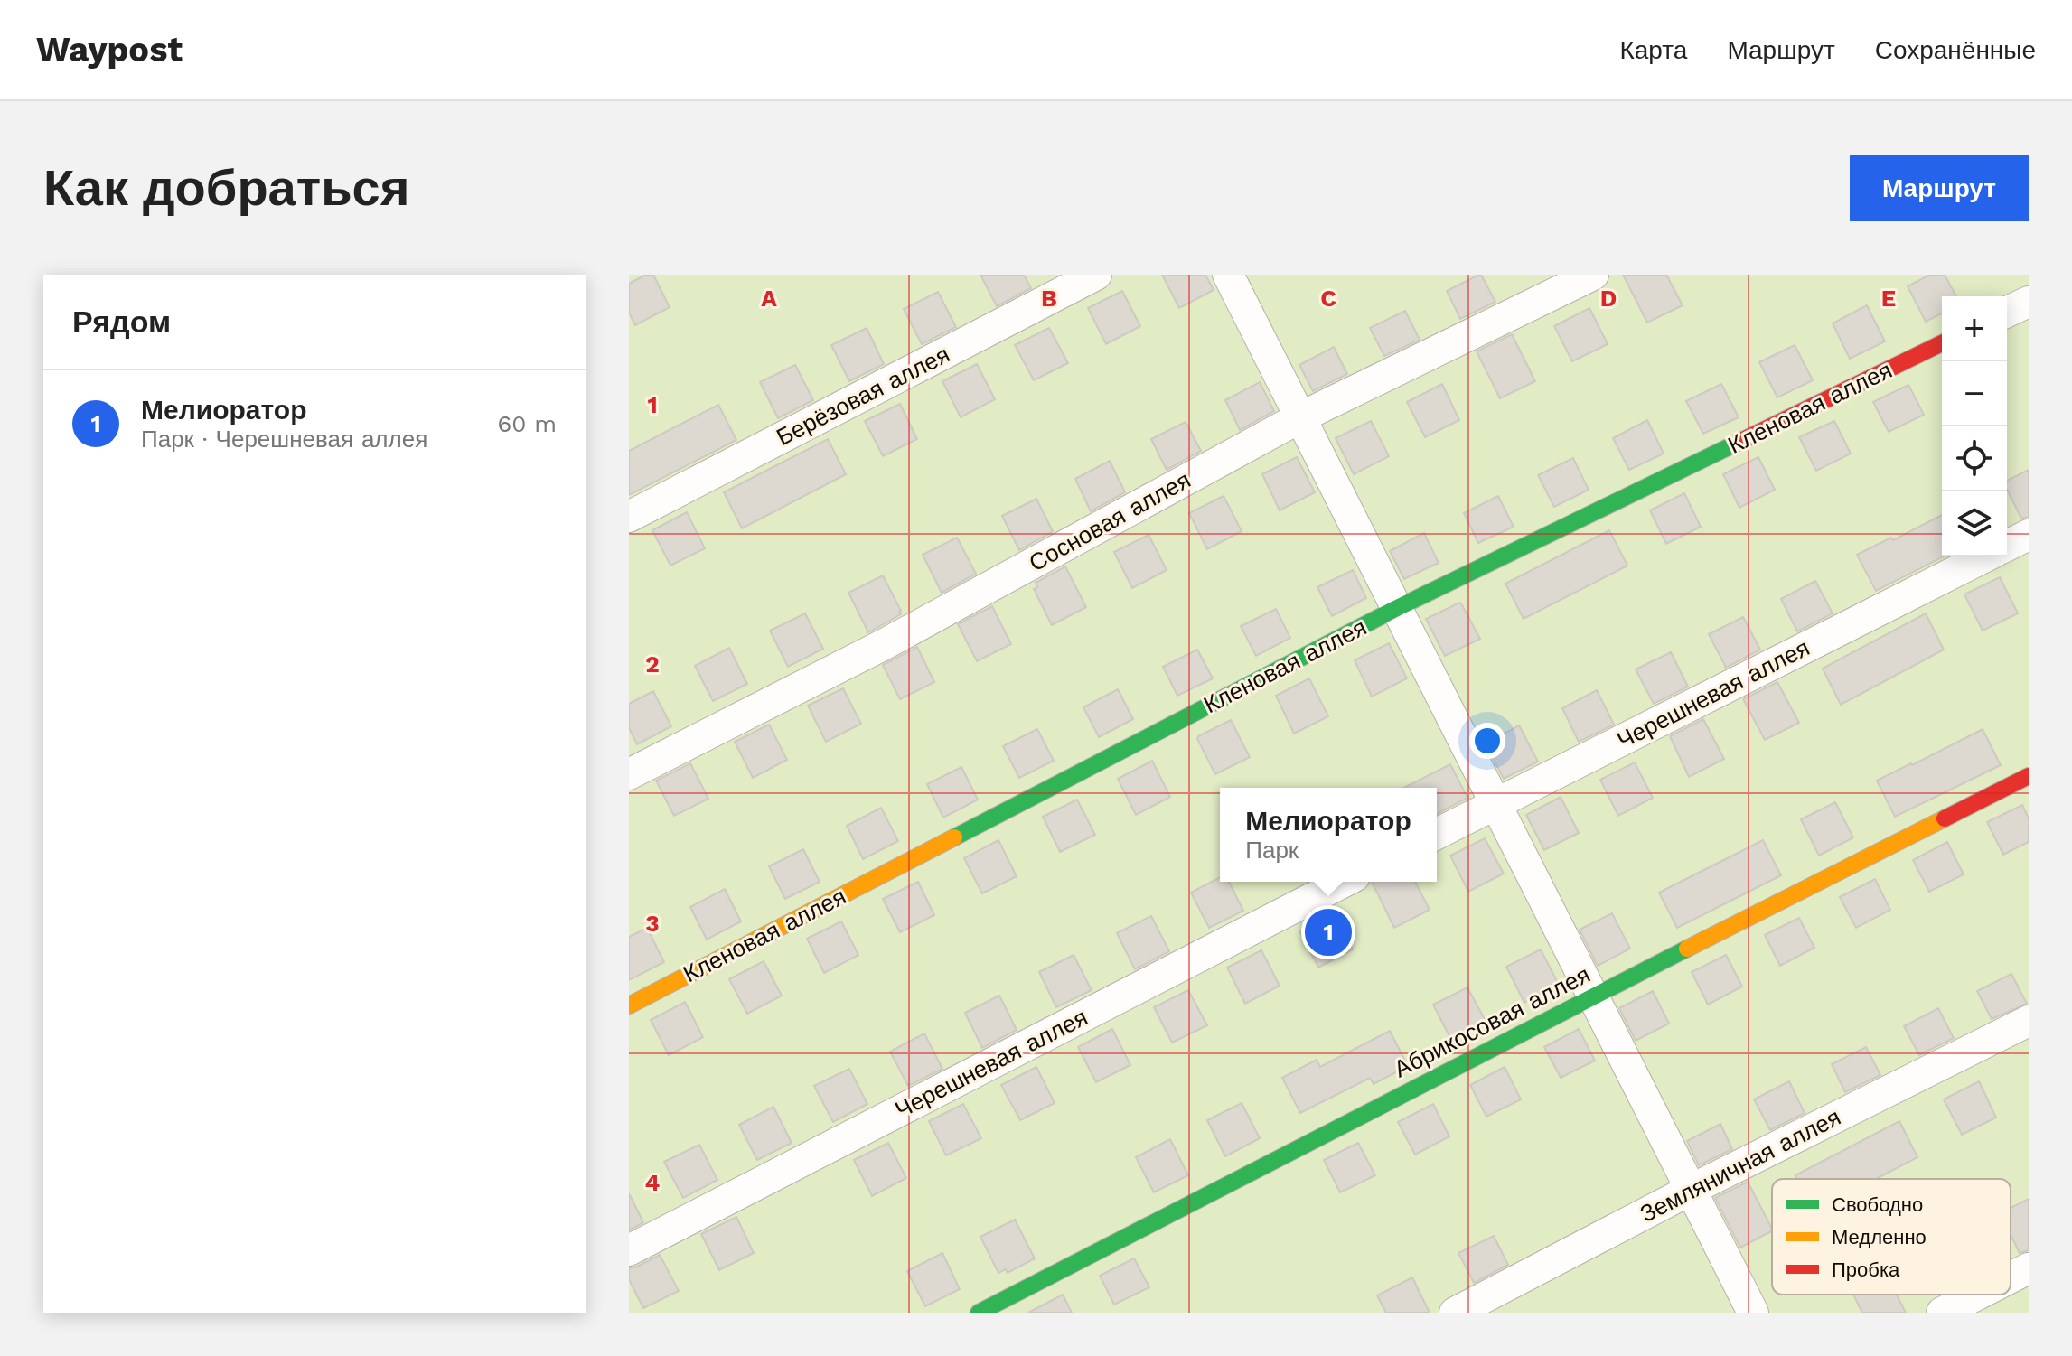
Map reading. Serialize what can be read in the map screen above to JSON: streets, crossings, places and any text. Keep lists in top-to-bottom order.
{
  "streets": {
    "street": [
      "Берёзовая аллея",
      "Кленовая аллея",
      "Сосновая аллея",
      "Черешневая аллея",
      "Абрикосовая аллея",
      "Земляничная аллея"
    ]
  },
  "legend": ["Свободно", "Медленно", "Пробка"],
  "page": {
    "header": "Waypost",
    "nav": ["Карта", "Маршрут", "Сохранённые"],
    "buttons": "Маршрут",
    "title": "Как добраться",
    "heading": "Рядом",
    "map_buttons": ["+", "−"],
    "list": [
      {
        "mark": "1",
        "name": "Мелиоратор",
        "note": "Парк · Черешневая аллея",
        "value": "60 m"
      }
    ],
    "popup": ["Мелиоратор", "Парк"],
    "pins": "1"
  },
  "grid": {
    "columns": [
      "A",
      "B",
      "C",
      "D",
      "E"
    ],
    "rows": [
      "1",
      "2",
      "3",
      "4"
    ]
  }
}
